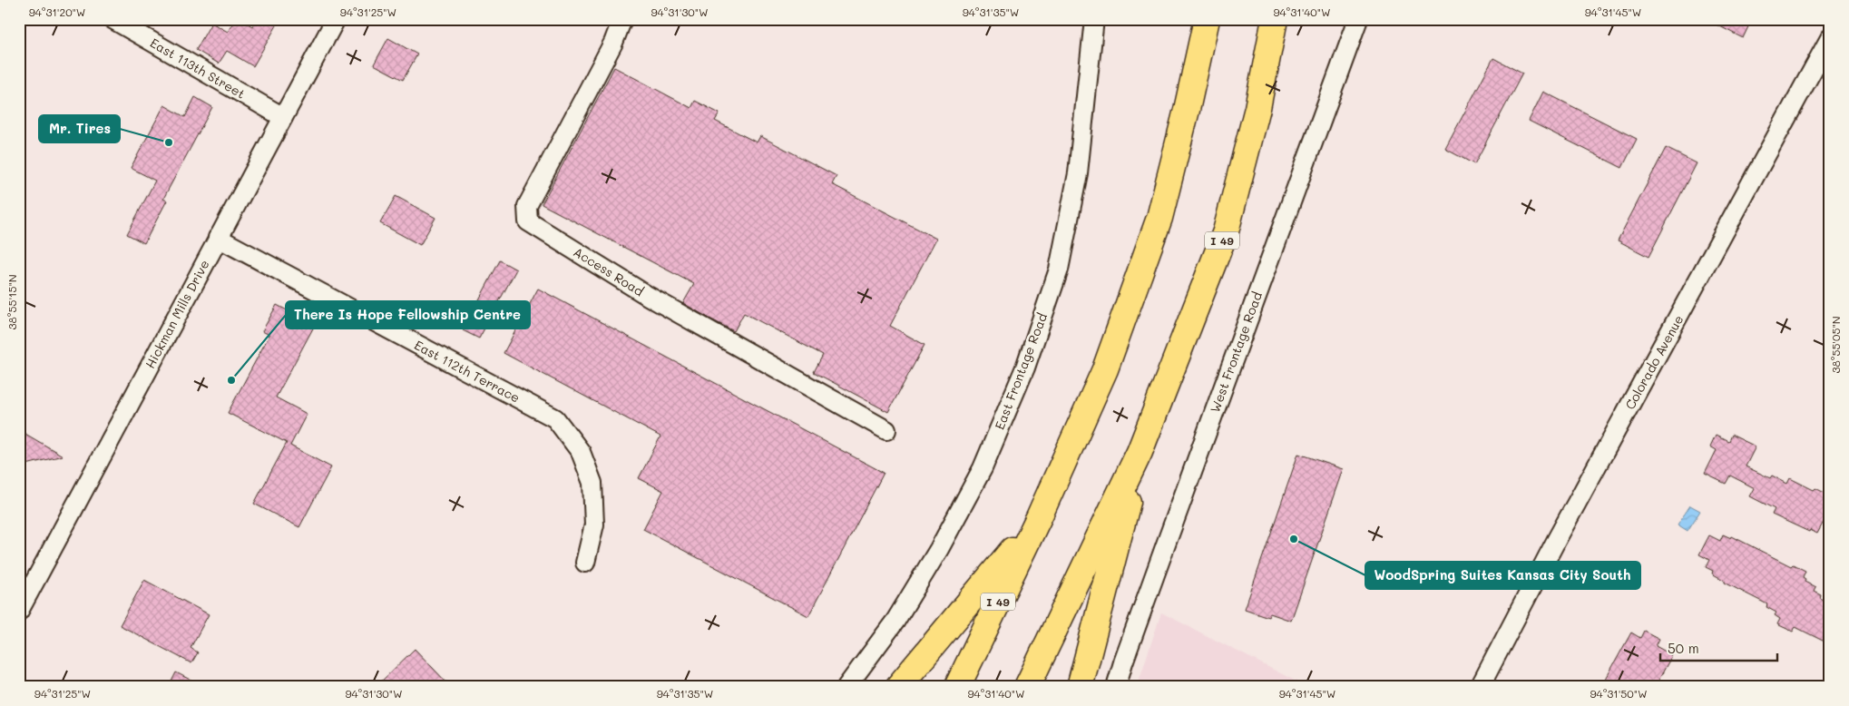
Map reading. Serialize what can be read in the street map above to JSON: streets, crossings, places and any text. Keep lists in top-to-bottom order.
{
  "streets": {
    "highway": ["I 49"],
    "street": [
      "East 113th Street",
      "Access Road",
      "Hickman Mills Drive",
      "West Frontage Road",
      "Colorado Avenue",
      "East 112th Terrace",
      "East Frontage Road"
    ]
  },
  "crossings": [
    ["East 113th Street", "Hickman Mills Drive"],
    ["Hickman Mills Drive", "East 112th Terrace"]
  ],
  "places": ["Mr. Tires", "There Is Hope Fellowship Centre", "WoodSpring Suites Kansas City South"],
  "scale_bar": "50 m",
  "coordinates": [
    "94°31'20\"W",
    "94°31'25\"W",
    "94°31'30\"W",
    "94°31'35\"W",
    "94°31'40\"W",
    "94°31'45\"W",
    "38°55'15\"N",
    "38°55'05\"N",
    "94°31'50\"W"
  ]
}
